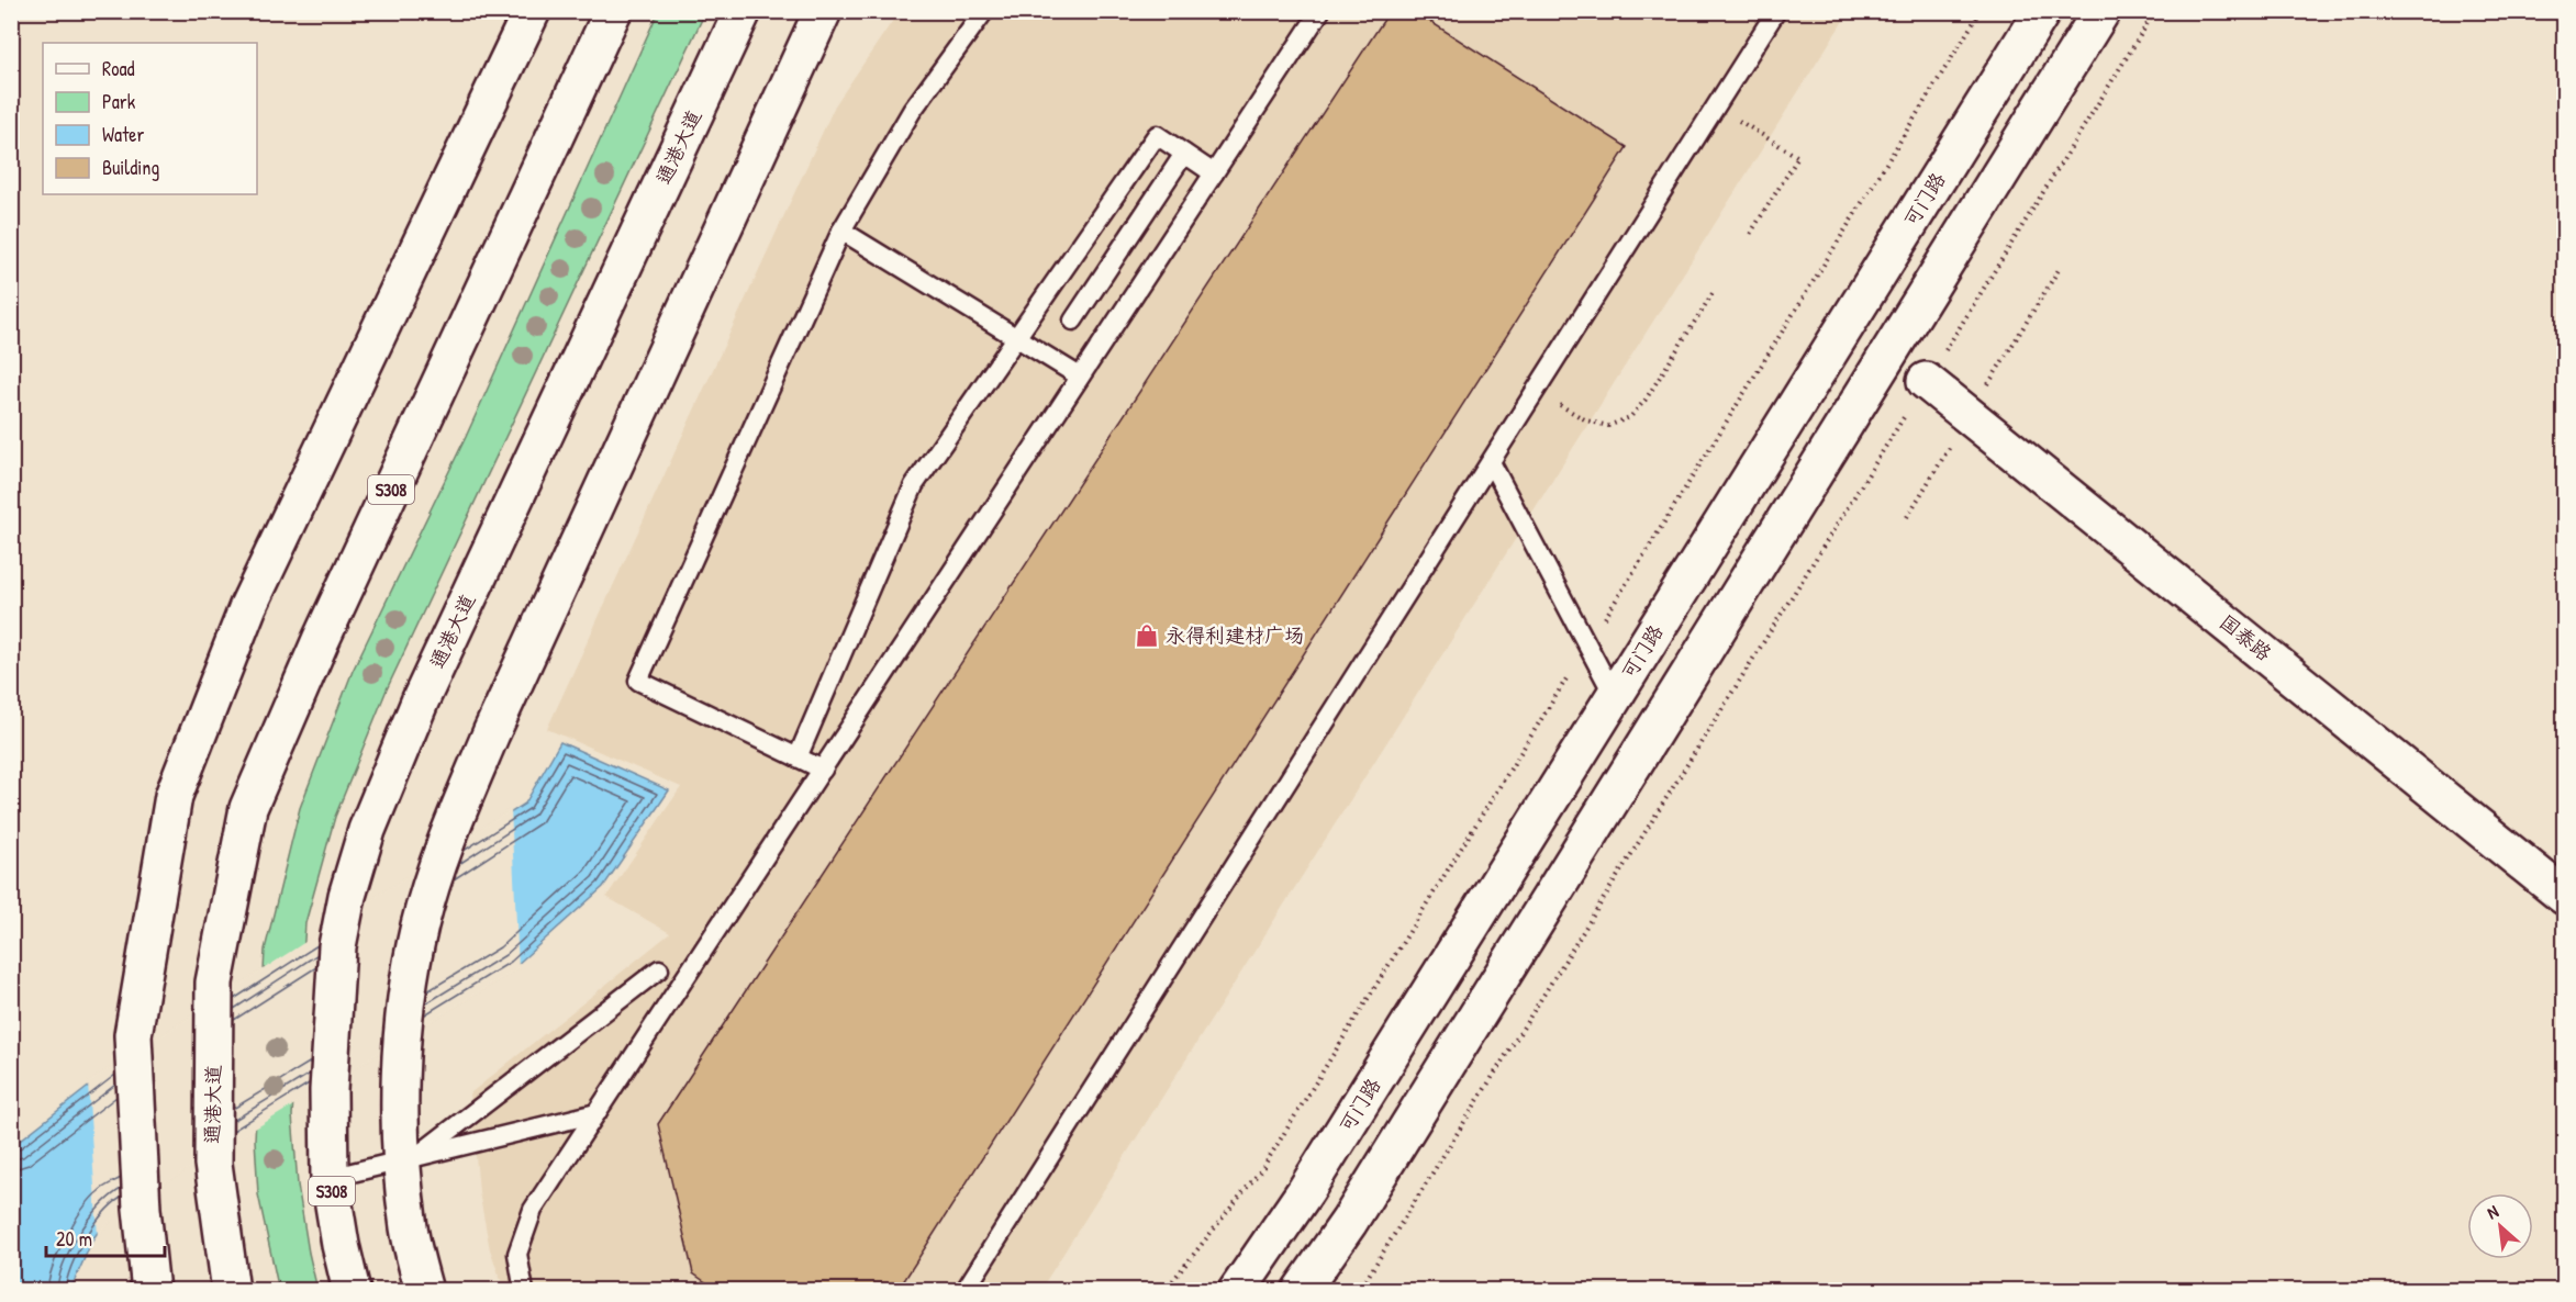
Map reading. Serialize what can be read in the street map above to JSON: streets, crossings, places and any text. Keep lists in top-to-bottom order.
{
  "streets": {
    "main road": [
      "通港大道",
      "可门路",
      "S308",
      "国泰路"
    ]
  },
  "places": {
    "shop": ["永得利建材广场"]
  },
  "legend": [
    "Road",
    "Park",
    "Water",
    "Building"
  ],
  "scale_bar": "20 m",
  "north": "top left"
}
